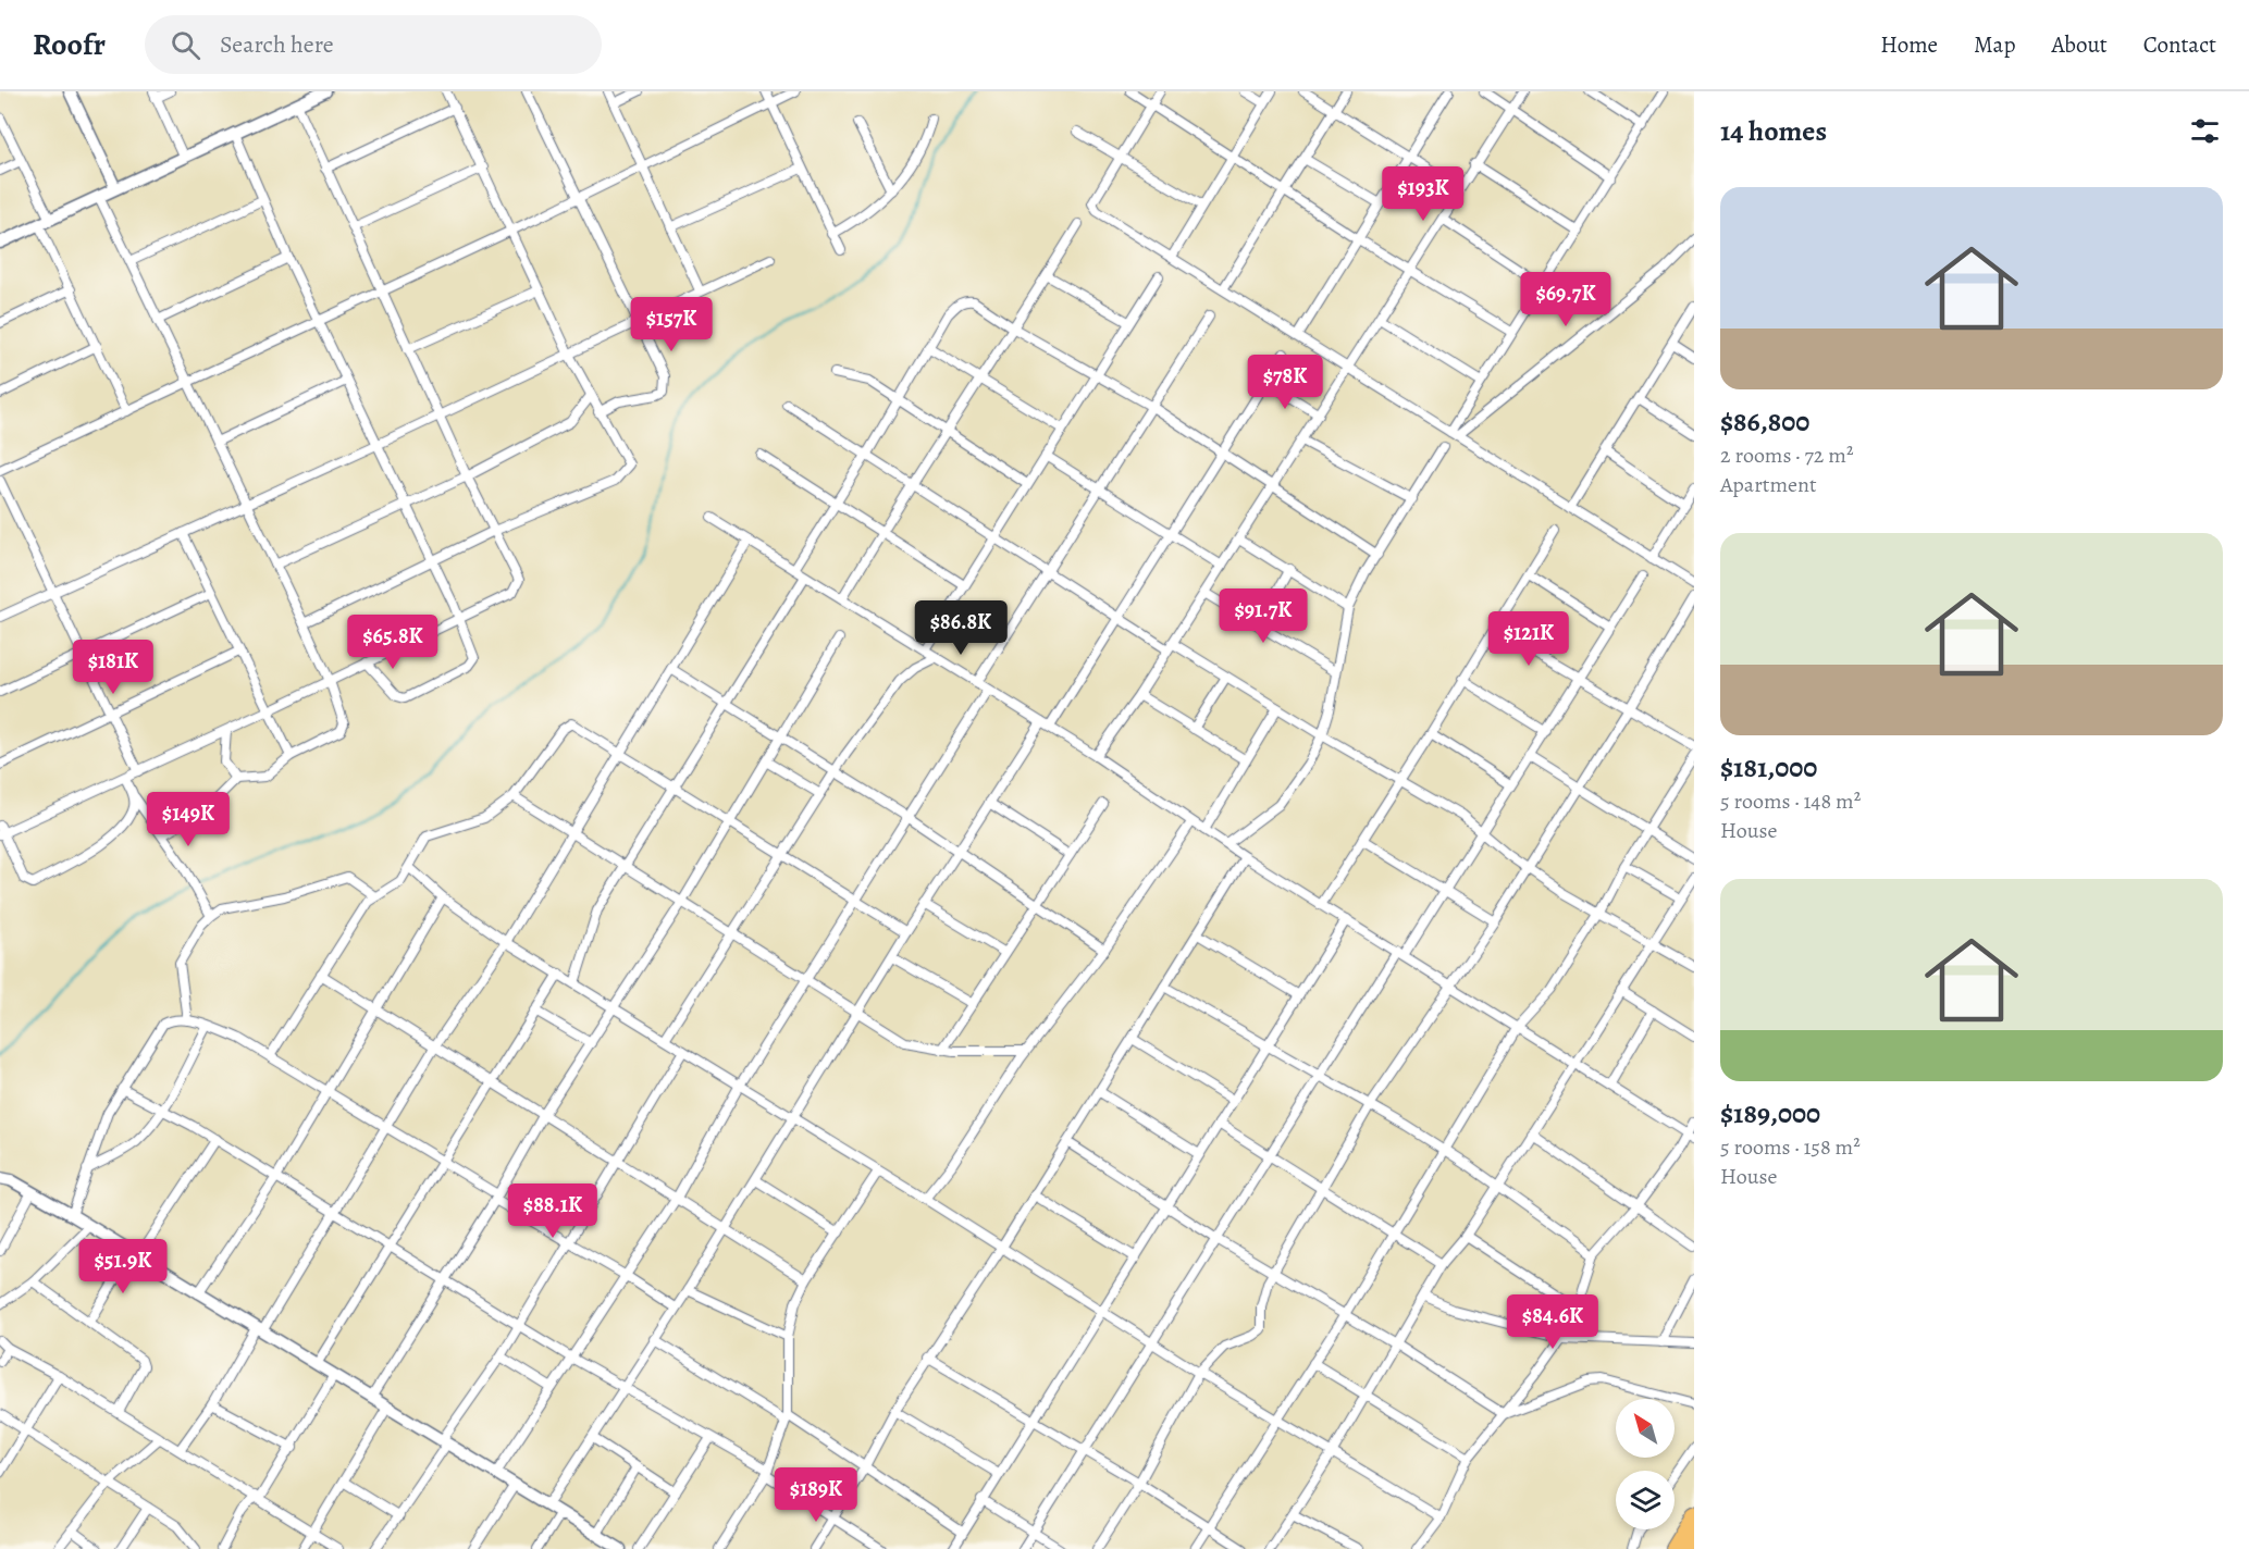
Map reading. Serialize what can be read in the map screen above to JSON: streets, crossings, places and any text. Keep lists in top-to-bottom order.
{
  "north": "top left",
  "page": {
    "header": "Roofr",
    "search": "Search here",
    "nav": [
      "Home",
      "Map",
      "About",
      "Contact"
    ],
    "heading": "14 homes",
    "price": [
      "$193K",
      "$69.7K",
      "$157K",
      "$78K",
      "$91.7K",
      "$86.8K",
      "$121K",
      "$65.8K",
      "$181K",
      "$149K",
      "$88.1K",
      "$51.9K",
      "$84.6K",
      "$189K"
    ],
    "list": [
      {
        "name": "$86,800",
        "note": "2 rooms · 72 m² · Apartment"
      },
      {
        "name": "$181,000",
        "note": "5 rooms · 148 m² · House"
      },
      {
        "name": "$189,000",
        "note": "5 rooms · 158 m² · House"
      }
    ]
  }
}
